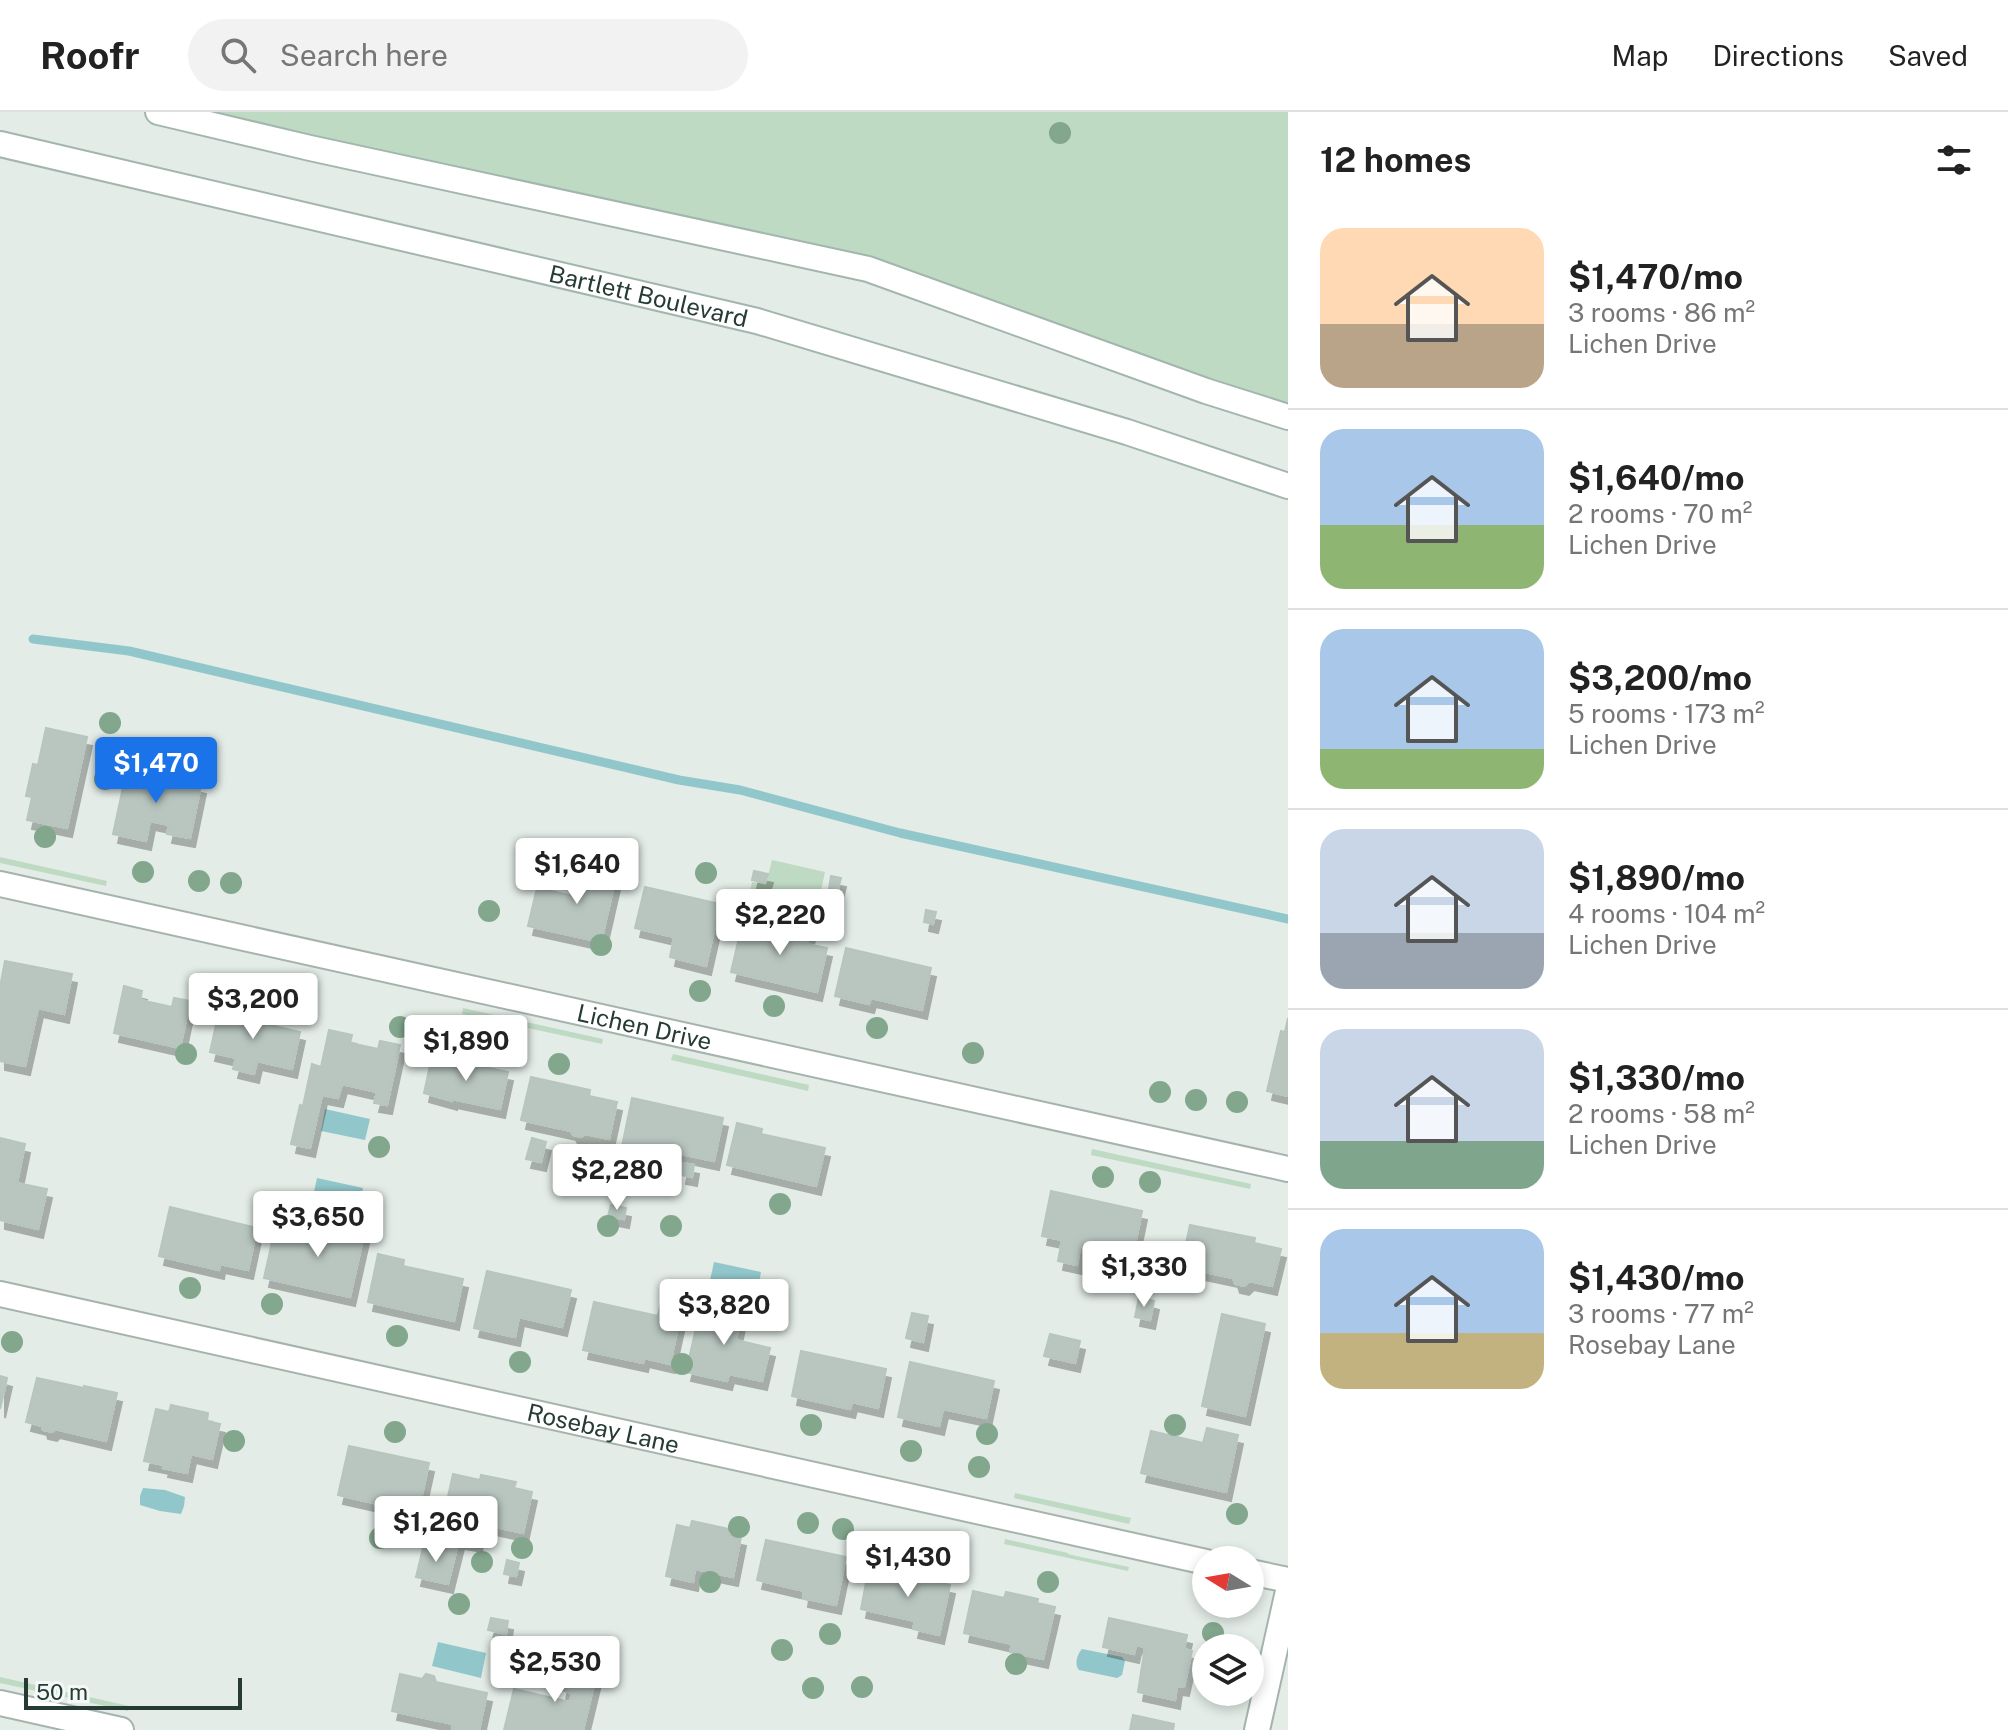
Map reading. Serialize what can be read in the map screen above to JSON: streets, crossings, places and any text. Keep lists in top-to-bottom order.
{
  "streets": {
    "street": ["Bartlett Boulevard", "Lichen Drive", "Rosebay Lane"]
  },
  "scale_bar": "50 m",
  "north": "left",
  "page": {
    "header": "Roofr",
    "search": "Search here",
    "nav": ["Map", "Directions", "Saved"],
    "heading": "12 homes",
    "list": [
      {
        "name": "$1,470/mo",
        "note": "3 rooms · 86 m² · Lichen Drive"
      },
      {
        "name": "$1,640/mo",
        "note": "2 rooms · 70 m² · Lichen Drive"
      },
      {
        "name": "$3,200/mo",
        "note": "5 rooms · 173 m² · Lichen Drive"
      },
      {
        "name": "$1,890/mo",
        "note": "4 rooms · 104 m² · Lichen Drive"
      },
      {
        "name": "$1,330/mo",
        "note": "2 rooms · 58 m² · Lichen Drive"
      },
      {
        "name": "$1,430/mo",
        "note": "3 rooms · 77 m² · Rosebay Lane"
      }
    ],
    "price": [
      "$1,470",
      "$1,640",
      "$2,220",
      "$3,200",
      "$1,890",
      "$2,280",
      "$3,650",
      "$1,330",
      "$3,820",
      "$1,260",
      "$1,430",
      "$2,530"
    ],
    "scale": "50 m"
  }
}
